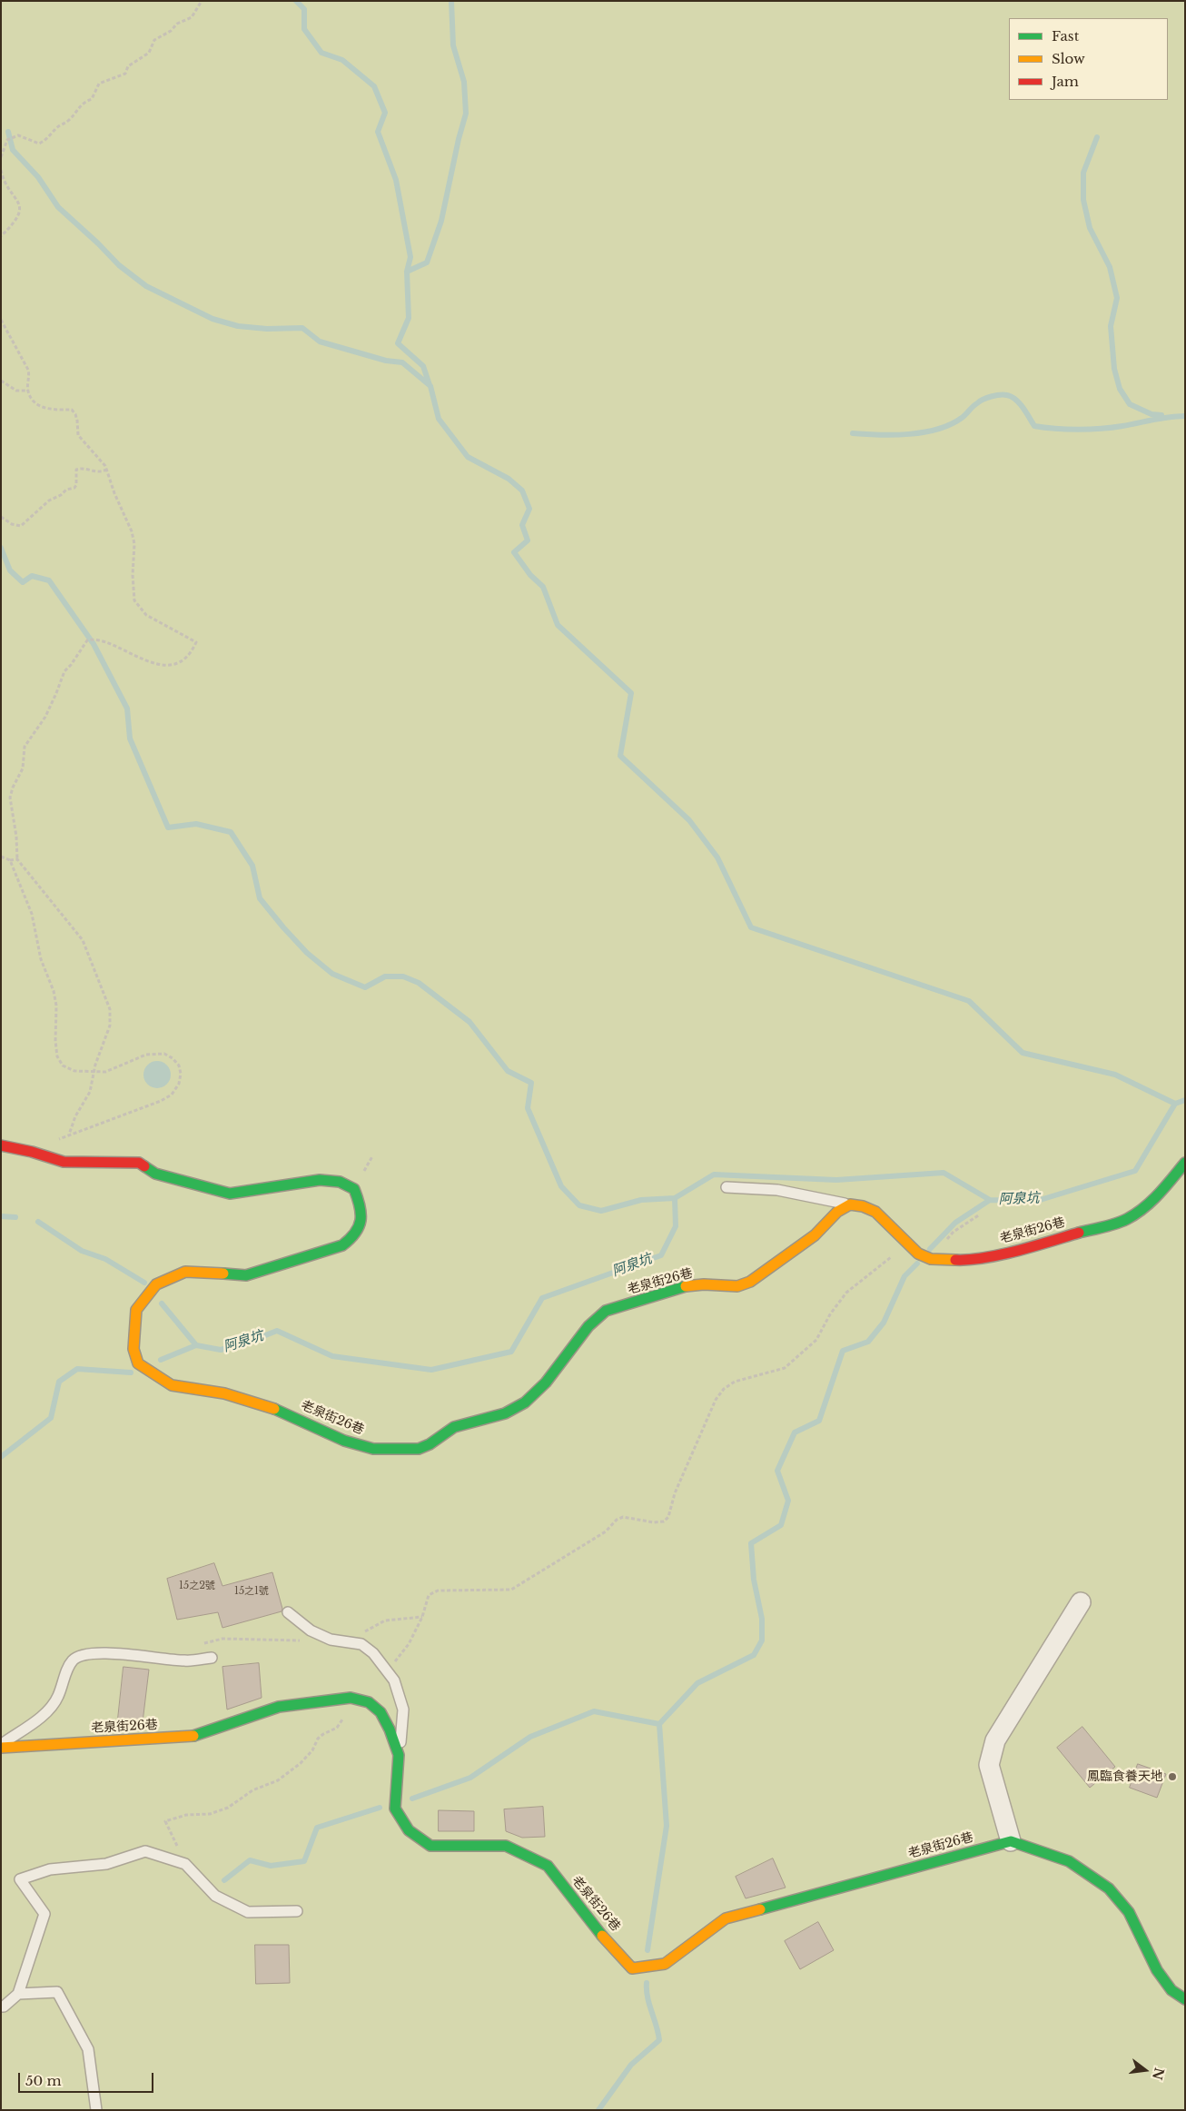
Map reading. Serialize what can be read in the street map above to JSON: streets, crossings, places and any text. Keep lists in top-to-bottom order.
{
  "streets": {
    "street": ["老泉街26巷"]
  },
  "water": ["阿泉坑"],
  "places": ["鳳臨食養天地"],
  "house_numbers": ["15之2號", "15之1號"],
  "legend": ["Fast", "Slow", "Jam"],
  "scale_bar": "50 m",
  "north": "right"
}
